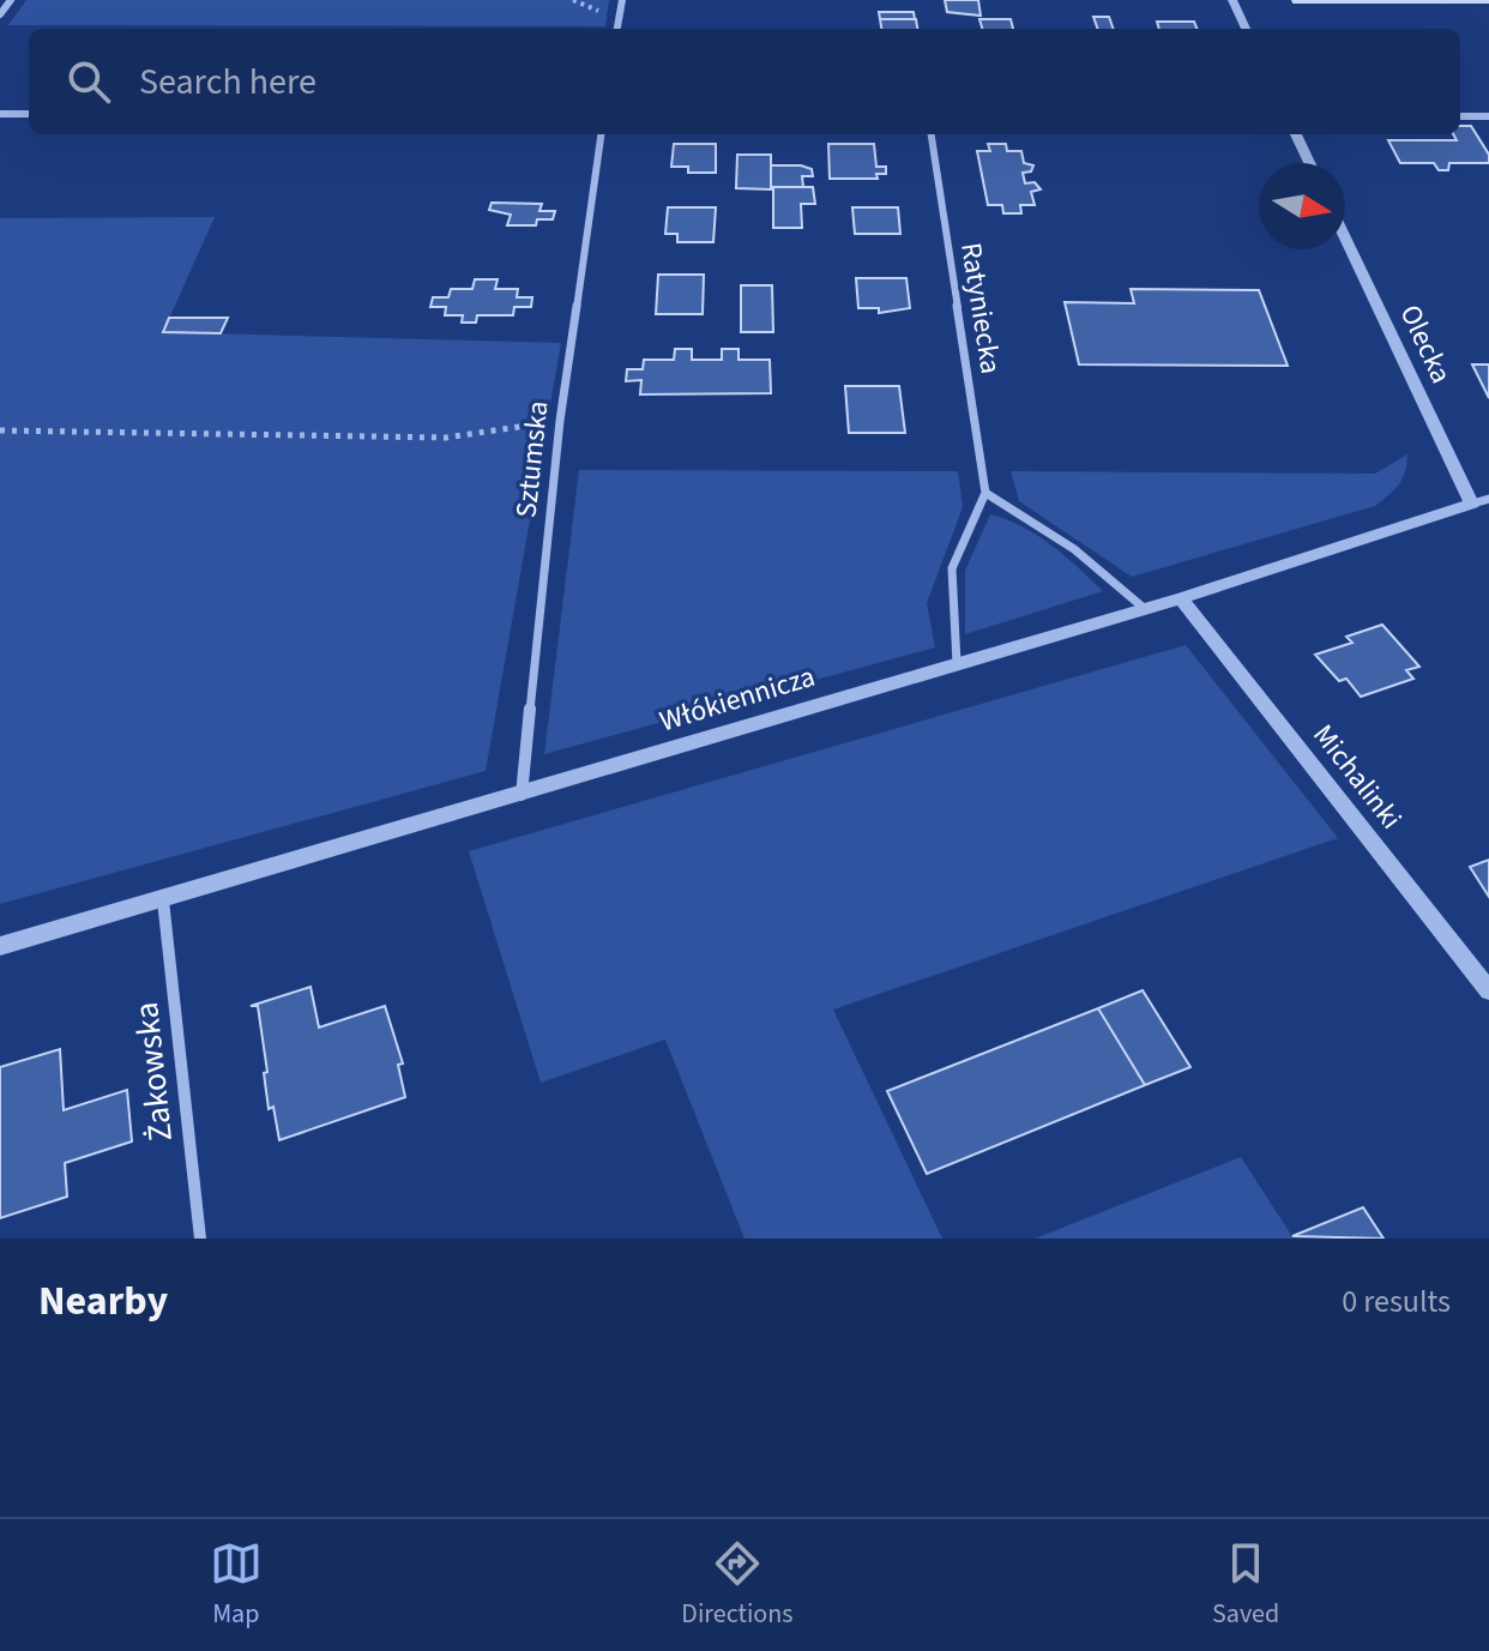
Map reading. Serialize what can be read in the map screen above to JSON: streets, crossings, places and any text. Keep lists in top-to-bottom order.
{
  "streets": {
    "street": [
      "Ratyniecka",
      "Olecka",
      "Sztumska",
      "Włókiennicza",
      "Michalinki",
      "Żakowska"
    ]
  },
  "crossings": [
    ["Olecka", "Włókiennicza"],
    ["Sztumska", "Włókiennicza"],
    ["Włókiennicza", "Michalinki"],
    ["Włókiennicza", "Żakowska"]
  ],
  "north": "right",
  "page": {
    "search": "Search here",
    "heading": ["Nearby", "0 results"],
    "nav": ["Map", "Directions", "Saved"]
  }
}
